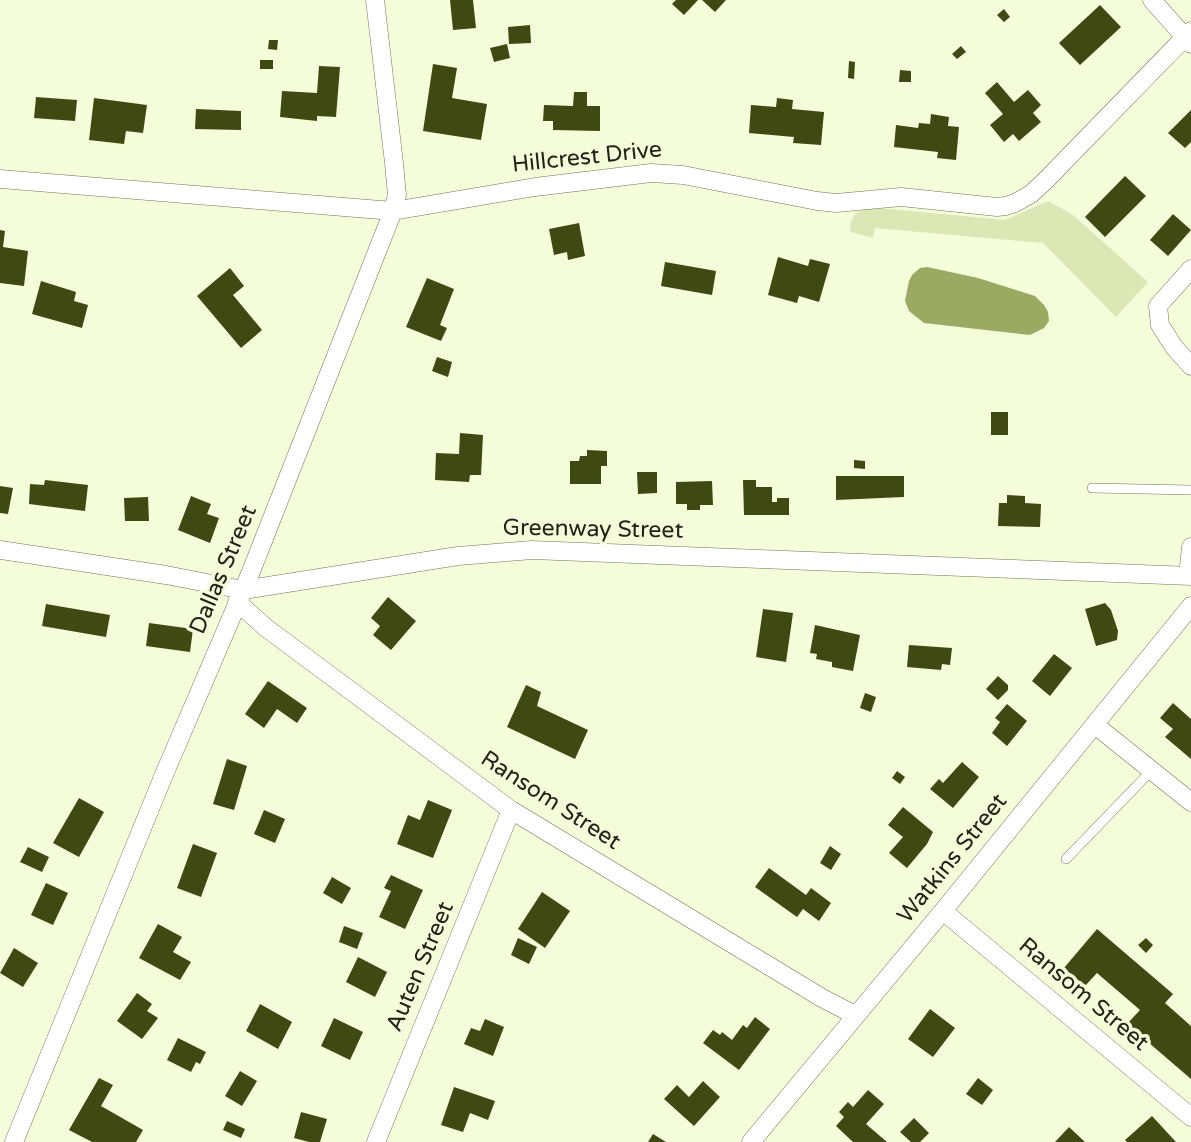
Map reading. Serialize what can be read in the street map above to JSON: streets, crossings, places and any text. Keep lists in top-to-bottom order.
{
  "streets": {
    "street": [
      "Hillcrest Drive",
      "Greenway Street",
      "Dallas Street",
      "Ransom Street",
      "Watkins Street",
      "Auten Street"
    ]
  },
  "crossings": [
    ["Hillcrest Drive", "Dallas Street"],
    ["Greenway Street", "Dallas Street"],
    ["Greenway Street", "Ransom Street"],
    ["Dallas Street", "Ransom Street"],
    ["Ransom Street", "Watkins Street"],
    ["Ransom Street", "Auten Street"]
  ]
}
